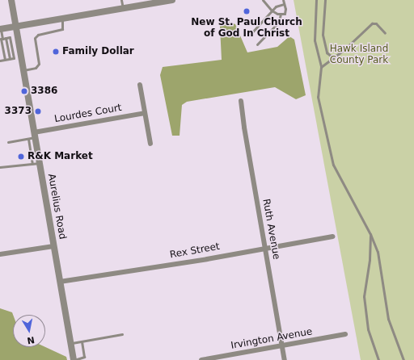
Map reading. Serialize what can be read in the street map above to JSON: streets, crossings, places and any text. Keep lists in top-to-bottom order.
{
  "streets": {
    "street": [
      "Lourdes Court",
      "Aurelius Road",
      "Ruth Avenue",
      "Rex Street",
      "Irvington Avenue"
    ]
  },
  "crossings": [
    ["Lourdes Court", "Aurelius Road"],
    ["Aurelius Road", "Rex Street"],
    ["Ruth Avenue", "Rex Street"],
    ["Ruth Avenue", "Irvington Avenue"]
  ],
  "parks": ["Hawk Island County Park"],
  "places": [
    "New St. Paul Church of God In Christ",
    "Family Dollar",
    "3386",
    "3373",
    "R&K Market"
  ],
  "north": "bottom"
}
